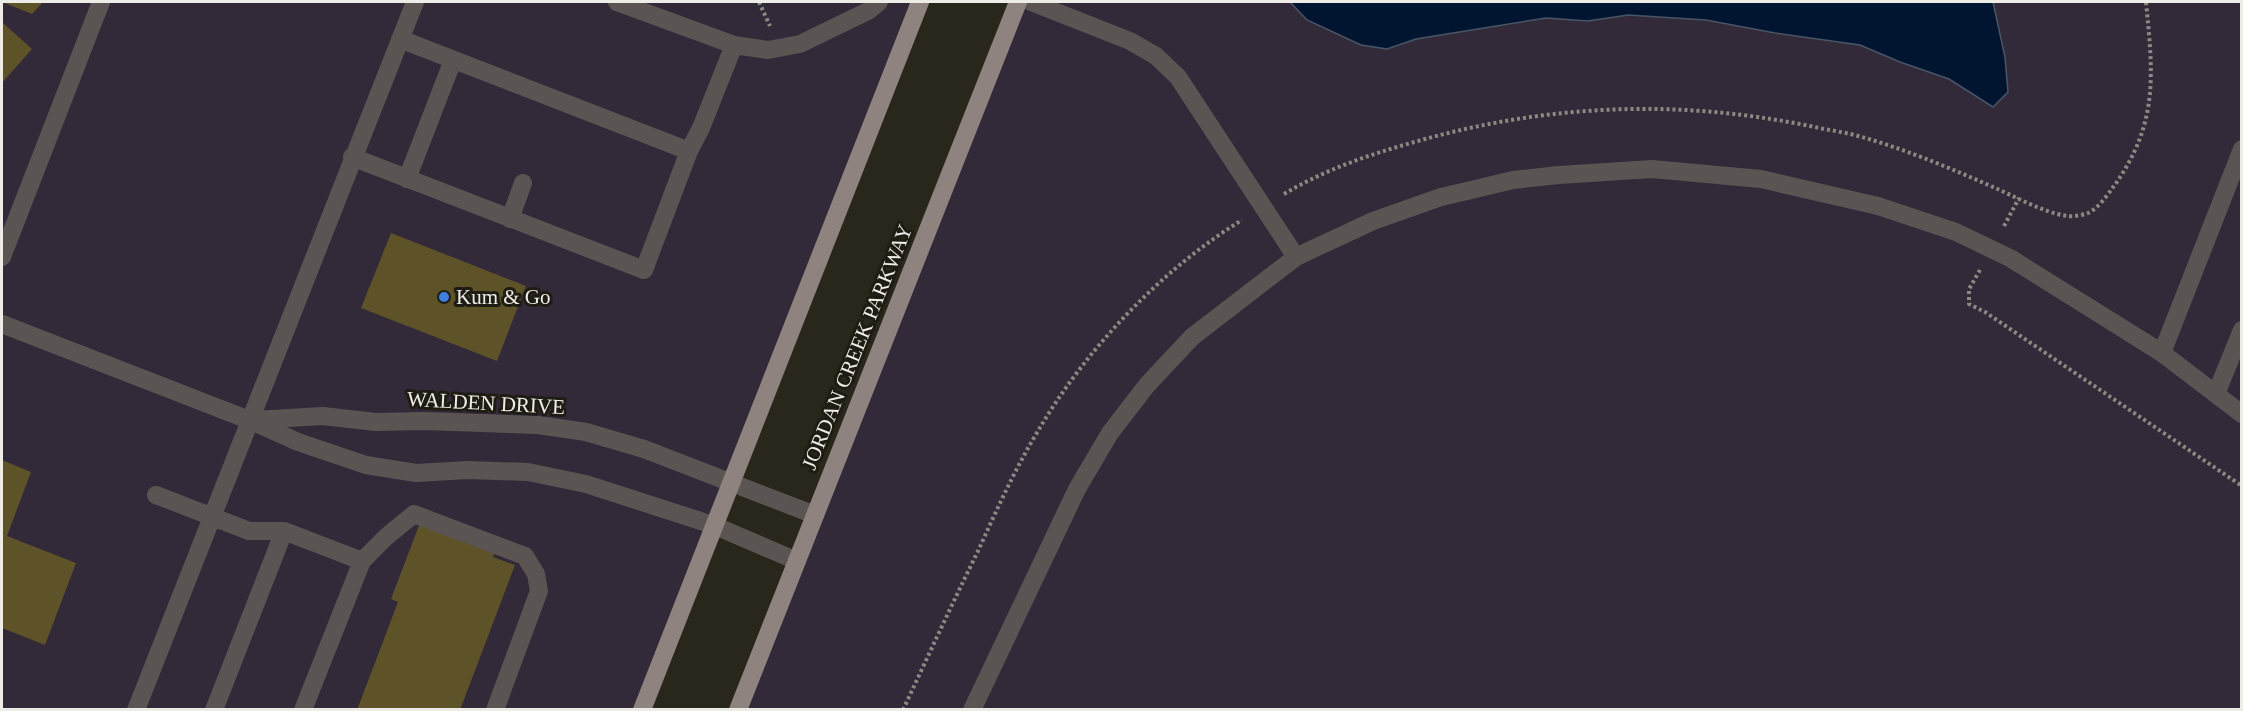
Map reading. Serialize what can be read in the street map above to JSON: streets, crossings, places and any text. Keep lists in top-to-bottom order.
{
  "streets": {
    "main road": ["JORDAN CREEK PARKWAY"],
    "lane": ["WALDEN DRIVE"]
  },
  "crossings": [
    ["JORDAN CREEK PARKWAY", "WALDEN DRIVE"]
  ],
  "places": ["Kum & Go"]
}
